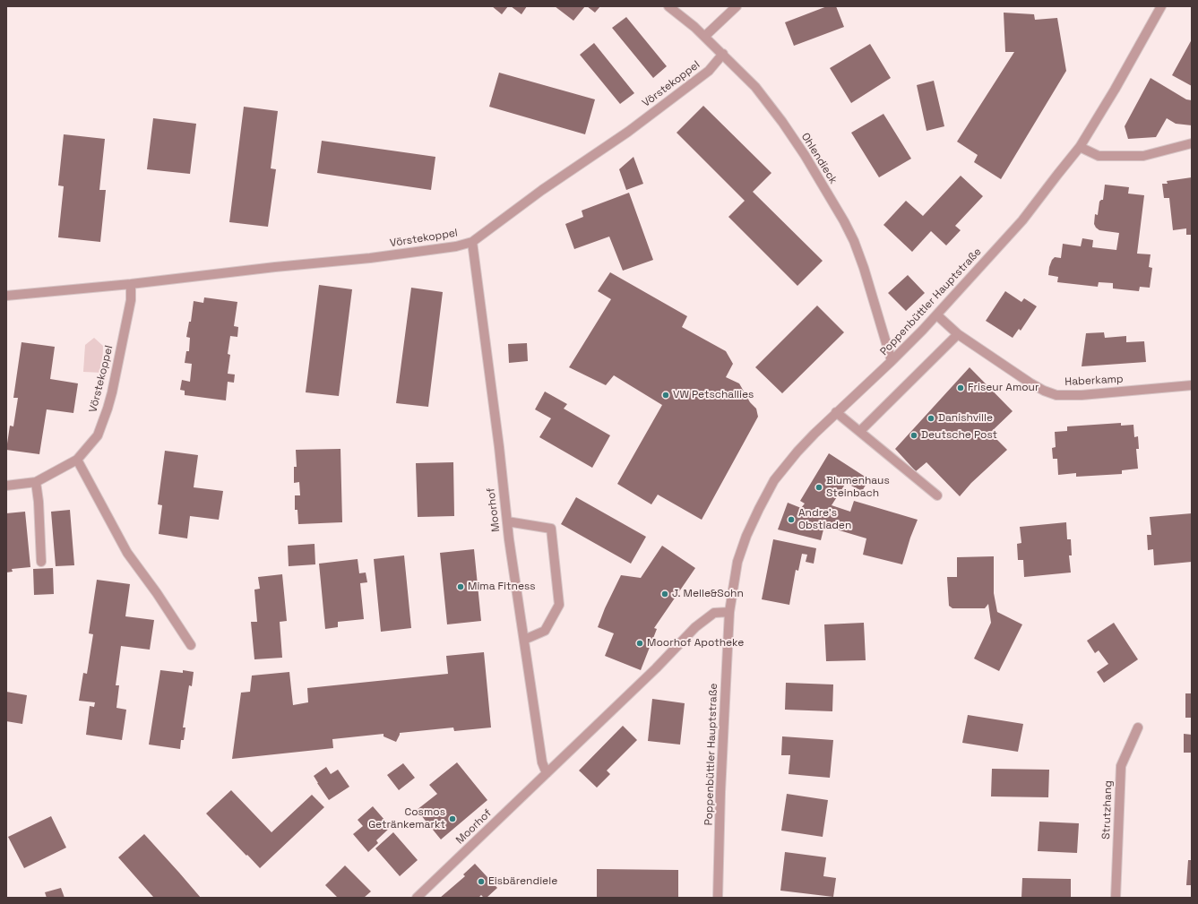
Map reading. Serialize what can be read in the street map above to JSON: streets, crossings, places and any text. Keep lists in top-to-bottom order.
{
  "streets": {
    "street": [
      "Vörstekoppel",
      "Ohlendieck",
      "Poppenbüttler Hauptstraße",
      "Haberkamp",
      "Moorhof",
      "Strutzhang"
    ]
  },
  "crossings": [
    ["Vörstekoppel", "Ohlendieck"],
    ["Vörstekoppel", "Moorhof"],
    ["Ohlendieck", "Poppenbüttler Hauptstraße"],
    ["Poppenbüttler Hauptstraße", "Haberkamp"],
    ["Poppenbüttler Hauptstraße", "Moorhof"]
  ],
  "places": [
    "Friseur Amour",
    "VW Petschallies",
    "Danishville",
    "Deutsche Post",
    "Blumenhaus Steinbach",
    "Andre's Obstladen",
    "Mima Fitness",
    "J. Melle&Sohn",
    "Moorhof Apotheke",
    "Cosmos Getränkemarkt",
    "Eisbärendiele"
  ]
}
